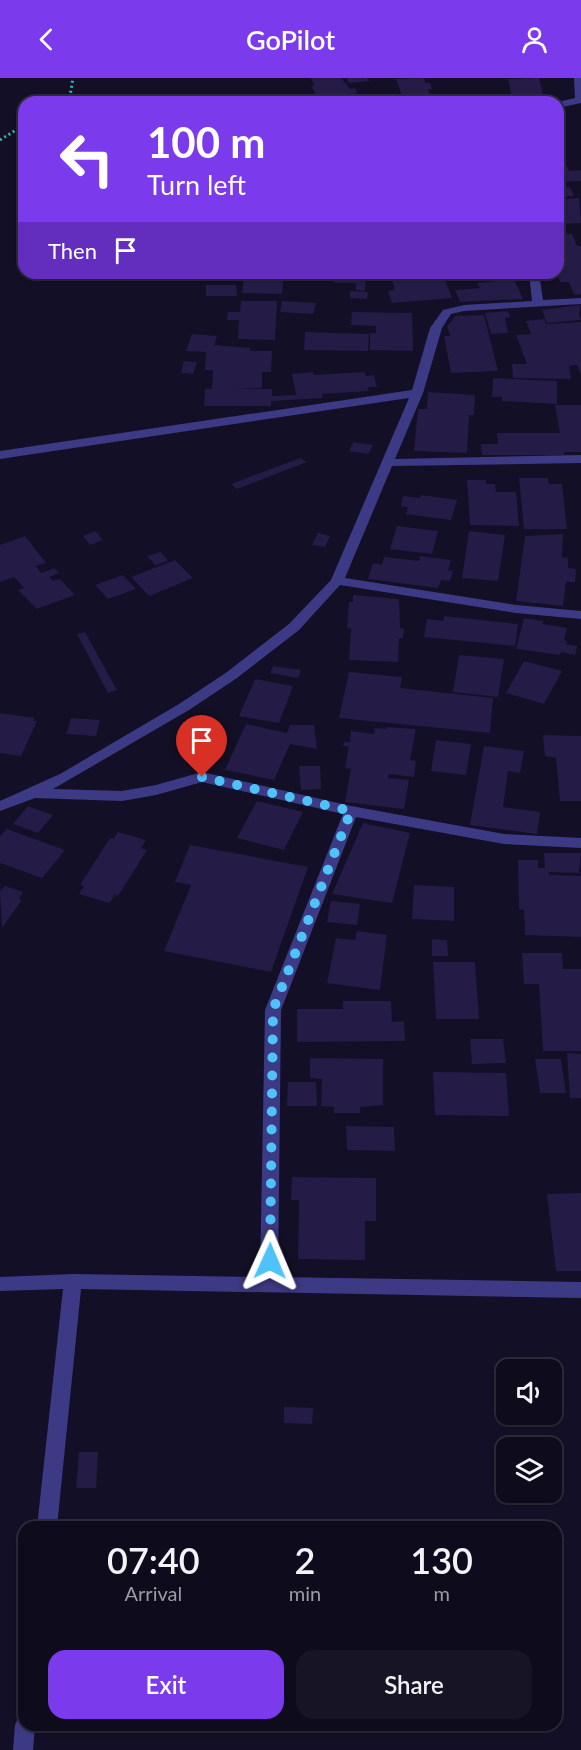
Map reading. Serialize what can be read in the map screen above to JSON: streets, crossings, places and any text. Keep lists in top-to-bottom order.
{
  "page": {
    "header": "GoPilot",
    "turn": ["100 m", "Turn left"],
    "then": "Then",
    "eta": [
      "07:40",
      "Arrival",
      "2",
      "min",
      "130",
      "m"
    ],
    "buttons": ["Exit", "Share"]
  }
}
